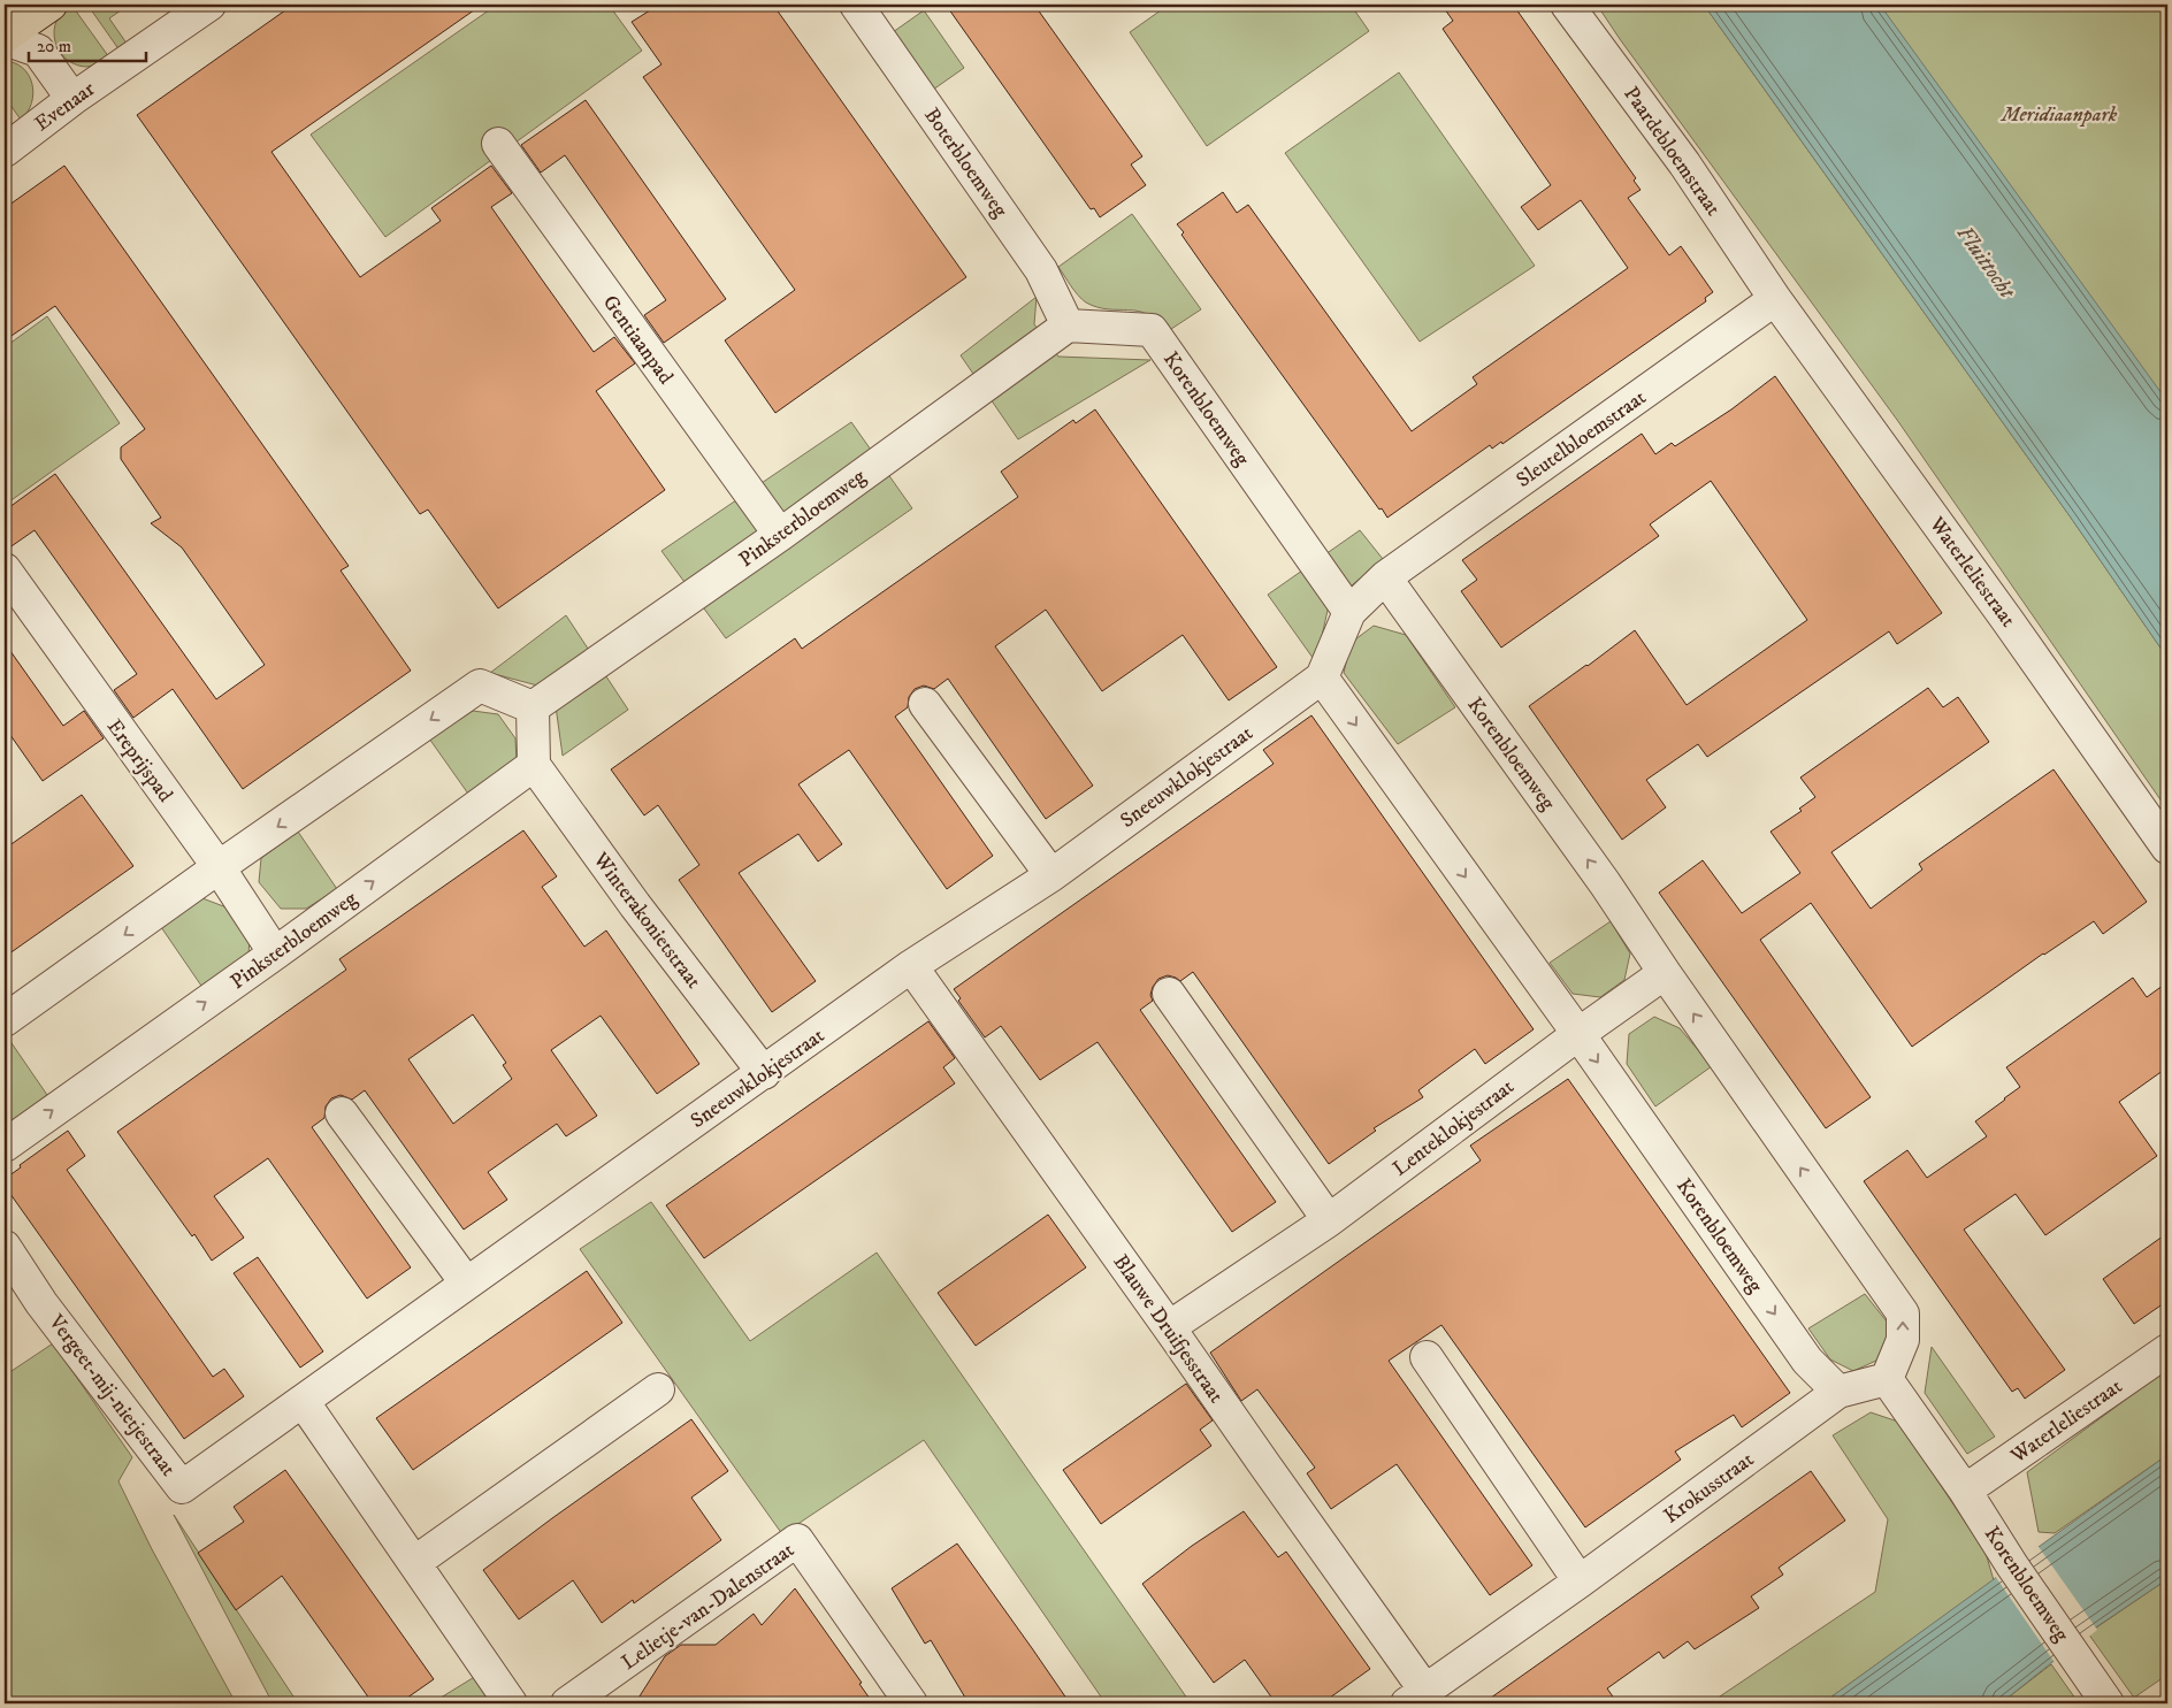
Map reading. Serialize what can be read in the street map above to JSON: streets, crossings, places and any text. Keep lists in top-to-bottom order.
{
  "streets": {
    "street": [
      "Evenaar",
      "Paardebloemstraat",
      "Boterbloemweg",
      "Gentiaanpad",
      "Korenbloemweg",
      "Sleutelbloemstraat",
      "Pinksterbloemweg",
      "Waterleliestraat",
      "Ereprijspad",
      "Sneeuwklokjestraat",
      "Winterakonietstraat",
      "Lenteklokjestraat",
      "Blauwe Druifjesstraat",
      "Vergeet-mij-nietjestraat",
      "Krokusstraat",
      "Lelietje-van-Dalenstraat"
    ]
  },
  "crossings": [
    ["Paardebloemstraat", "Sleutelbloemstraat"],
    ["Paardebloemstraat", "Waterleliestraat"],
    ["Boterbloemweg", "Korenbloemweg"],
    ["Boterbloemweg", "Pinksterbloemweg"],
    ["Gentiaanpad", "Pinksterbloemweg"],
    ["Korenbloemweg", "Sleutelbloemstraat"],
    ["Korenbloemweg", "Pinksterbloemweg"],
    ["Korenbloemweg", "Waterleliestraat"],
    ["Korenbloemweg", "Sneeuwklokjestraat"],
    ["Korenbloemweg", "Lenteklokjestraat"],
    ["Korenbloemweg", "Krokusstraat"],
    ["Sleutelbloemstraat", "Waterleliestraat"],
    ["Pinksterbloemweg", "Ereprijspad"],
    ["Pinksterbloemweg", "Winterakonietstraat"],
    ["Sneeuwklokjestraat", "Winterakonietstraat"],
    ["Sneeuwklokjestraat", "Blauwe Druifjesstraat"],
    ["Sneeuwklokjestraat", "Vergeet-mij-nietjestraat"],
    ["Lenteklokjestraat", "Blauwe Druifjesstraat"],
    ["Blauwe Druifjesstraat", "Krokusstraat"]
  ],
  "water": ["Fluittocht"],
  "parks": ["Meridiaanpark"],
  "scale_bar": "20 m"
}
